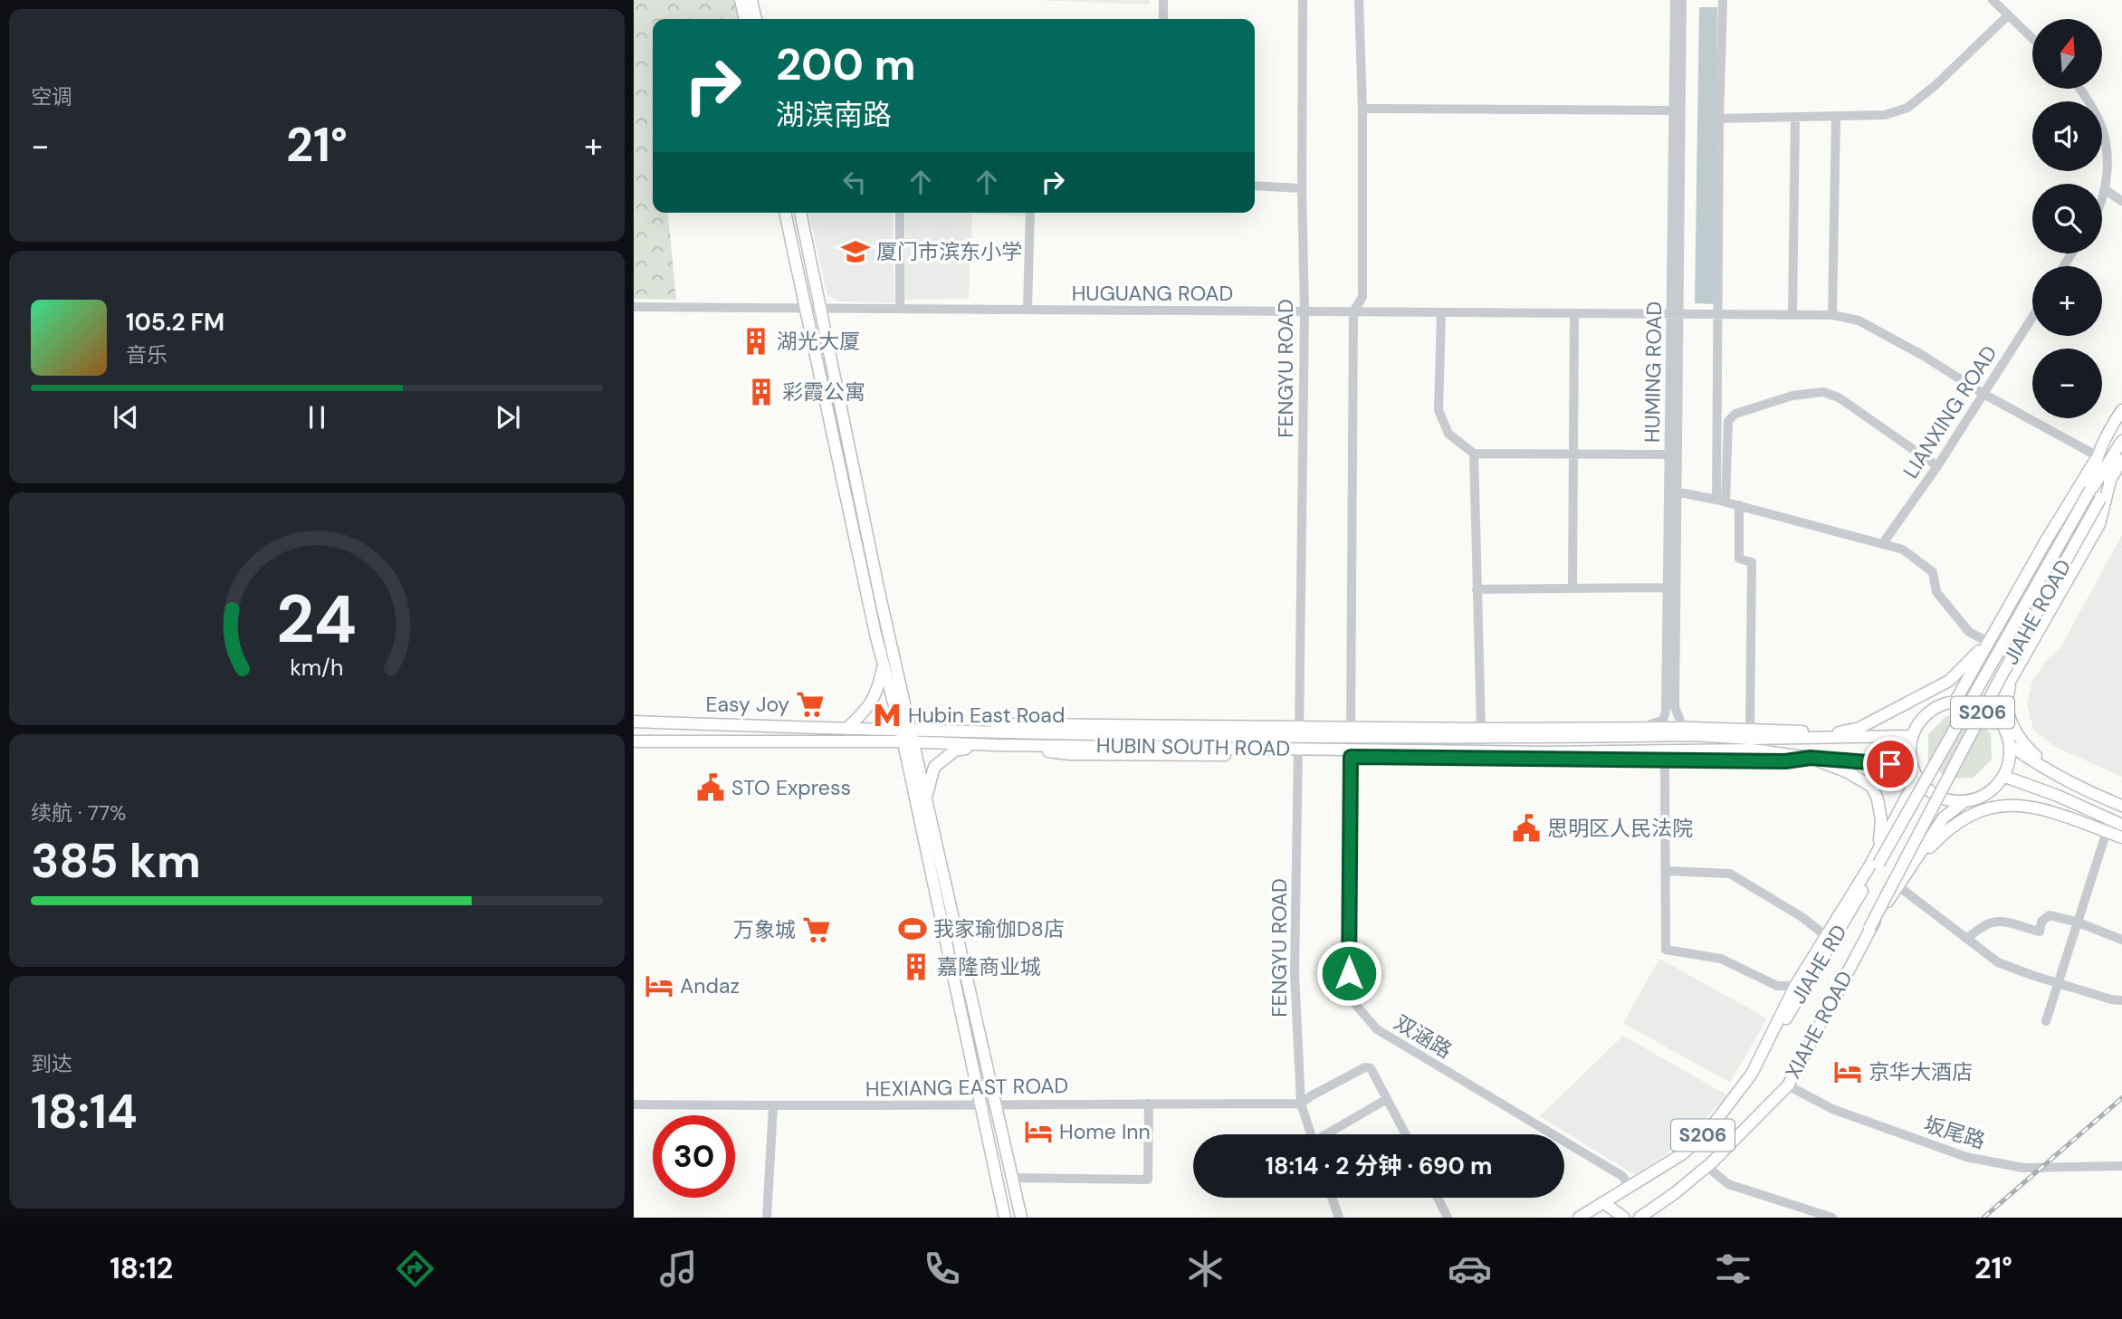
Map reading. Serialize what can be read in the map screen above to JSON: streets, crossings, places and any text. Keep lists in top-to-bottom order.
{
  "streets": {
    "main road": [
      "JIAHE ROAD",
      "S206",
      "JIAHE RD",
      "XIAHE ROAD"
    ],
    "street": [
      "HUGUANG ROAD",
      "FENGYU ROAD",
      "HUMING ROAD",
      "LIANXING ROAD",
      "双涵路",
      "HEXIANG EAST ROAD",
      "坂尾路"
    ]
  },
  "crossings": [
    ["HUGUANG ROAD", "FENGYU ROAD"],
    ["HUGUANG ROAD", "HUMING ROAD"],
    ["HUGUANG ROAD", "LIANXING ROAD"],
    ["HUGUANG ROAD", "S206"],
    ["FENGYU ROAD", "HEXIANG EAST ROAD"],
    ["JIAHE ROAD", "S206"],
    ["JIAHE ROAD", "JIAHE RD"],
    ["JIAHE ROAD", "XIAHE ROAD"],
    ["S206", "JIAHE RD"],
    ["S206", "XIAHE ROAD"],
    ["S206", "双涵路"],
    ["XIAHE ROAD", "坂尾路"]
  ],
  "places": {
    "school or university": ["厦门市滨东小学"],
    "building": ["湖光大厦", "彩霞公寓", "嘉隆商业城"],
    "supermarket": ["Easy Joy", "万象城"],
    "metro station": ["Hubin East Road"],
    "public building": ["STO Express", "思明区人民法院"],
    "sports": ["我家瑜伽D8店"],
    "hotel": ["Andaz", "京华大酒店", "Home Inn"]
  },
  "north": "top",
  "page": {
    "tile": [
      "空调",
      ["续航 · 77%", "385 km"],
      ["到达", "18:14"]
    ],
    "map_buttons": ["+", "−"],
    "turn": ["200 m", "湖滨南路"],
    "heat": ["−", "21°", "+"],
    "song": ["105.2 FM", "音乐"],
    "limit": "30",
    "trip": "18:14 · 2 分钟 · 690 m",
    "tabs": ["18:12", "21°"],
    "gauge": ["24", "km/h"]
  }
}
